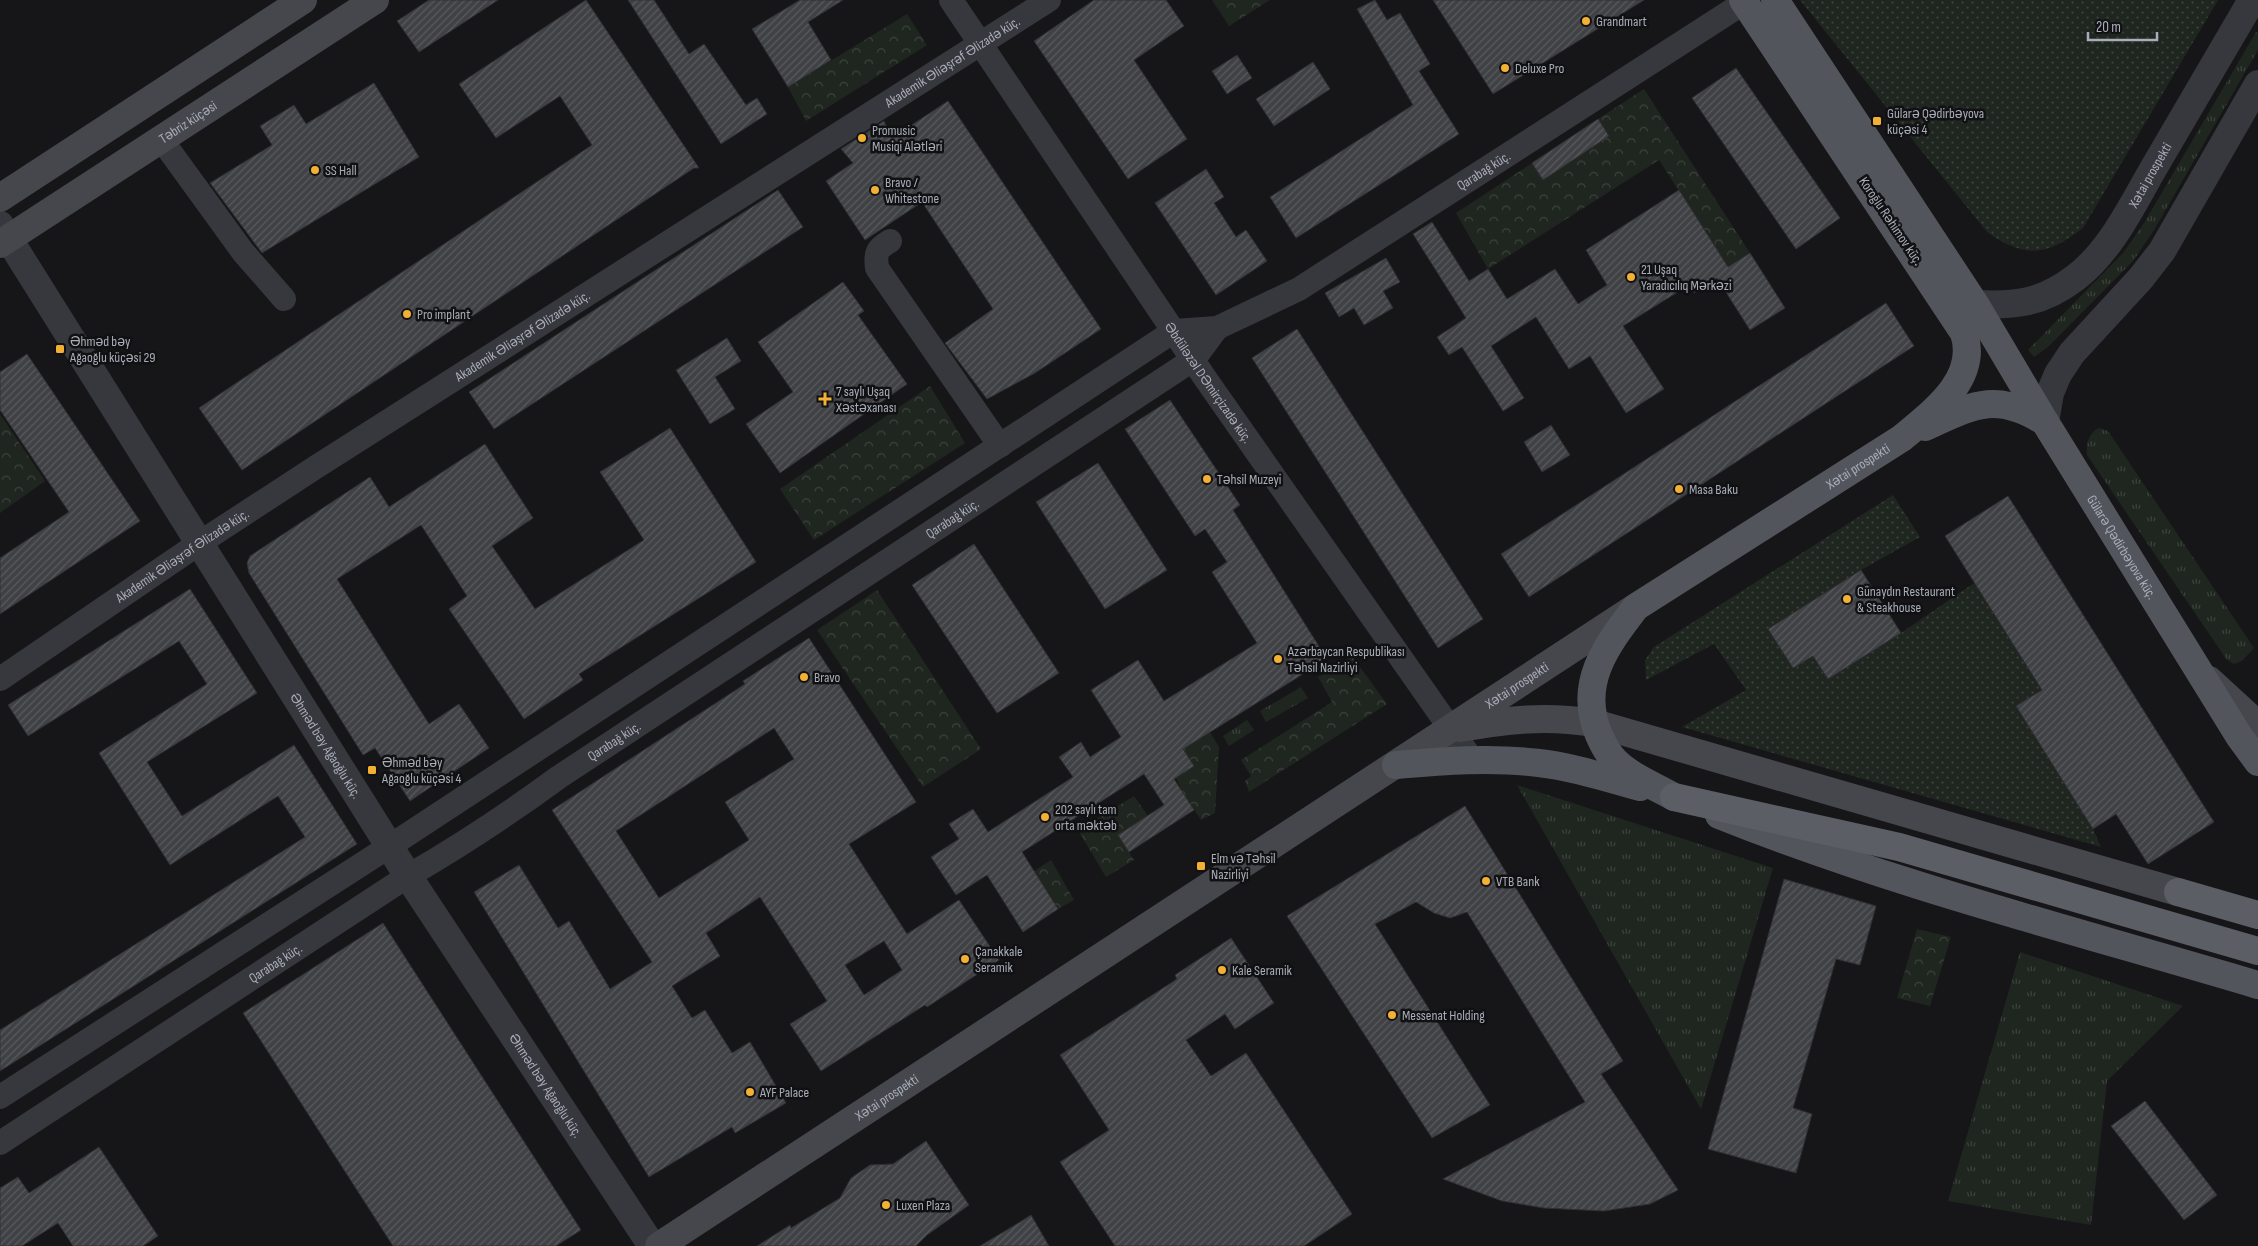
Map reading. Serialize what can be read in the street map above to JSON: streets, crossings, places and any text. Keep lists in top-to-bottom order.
{
  "streets": {
    "main road": [
      "Təbriz küçəsi",
      "Xətai prospekti",
      "Koroğlu Rəhimov küç.",
      "Gülarə Qədirbəyova küç."
    ],
    "street": [
      "Akademik Əliəşrəf Əlizadə küç.",
      "Qarabağ küç.",
      "Əbdüləzəl DƏmirçizadə küç.",
      "Əhməd bəy Ağaoğlu küç."
    ]
  },
  "crossings": [
    ["Akademik Əliəşrəf Əlizadə küç.", "Əbdüləzəl DƏmirçizadə küç."],
    ["Akademik Əliəşrəf Əlizadə küç.", "Əhməd bəy Ağaoğlu küç."],
    ["Təbriz küçəsi", "Əhməd bəy Ağaoğlu küç."],
    ["Qarabağ küç.", "Koroğlu Rəhimov küç."],
    ["Qarabağ küç.", "Əbdüləzəl DƏmirçizadə küç."],
    ["Qarabağ küç.", "Əhməd bəy Ağaoğlu küç."],
    ["Xətai prospekti", "Koroğlu Rəhimov küç."],
    ["Xətai prospekti", "Əbdüləzəl DƏmirçizadə küç."],
    ["Koroğlu Rəhimov küç.", "Gülarə Qədirbəyova küç."]
  ],
  "places": {
    "other": [
      "Grandmart",
      "Deluxe Pro",
      "Promusic Musiqi Alətləri",
      "SS Hall",
      "Bravo / Whitestone",
      "21 Uşaq Yaradıcılıq Mərkəzi",
      "Pro implant",
      "Təhsil Muzeyi",
      "Masa Baku",
      "Günaydın Restaurant & Steakhouse",
      "Azərbaycan Respublikası Təhsil Nazirliyi",
      "Bravo",
      "202 saylı tam orta məktəb",
      "VTB Bank",
      "Çanakkale Seramik",
      "Kale Seramik",
      "Messenat Holding",
      "AYF Palace",
      "Luxen Plaza"
    ],
    "transit": [
      "Gülarə Qədirbəyova küçəsi 4",
      "Əhməd bəy Ağaoğlu küçəsi 29",
      "Əhməd bəy Ağaoğlu küçəsi 4",
      "Elm və Təhsil Nazirliyi"
    ],
    "health": ["7 saylı Uşaq Xəstəxanası"]
  },
  "scale_bar": "20 m"
}
